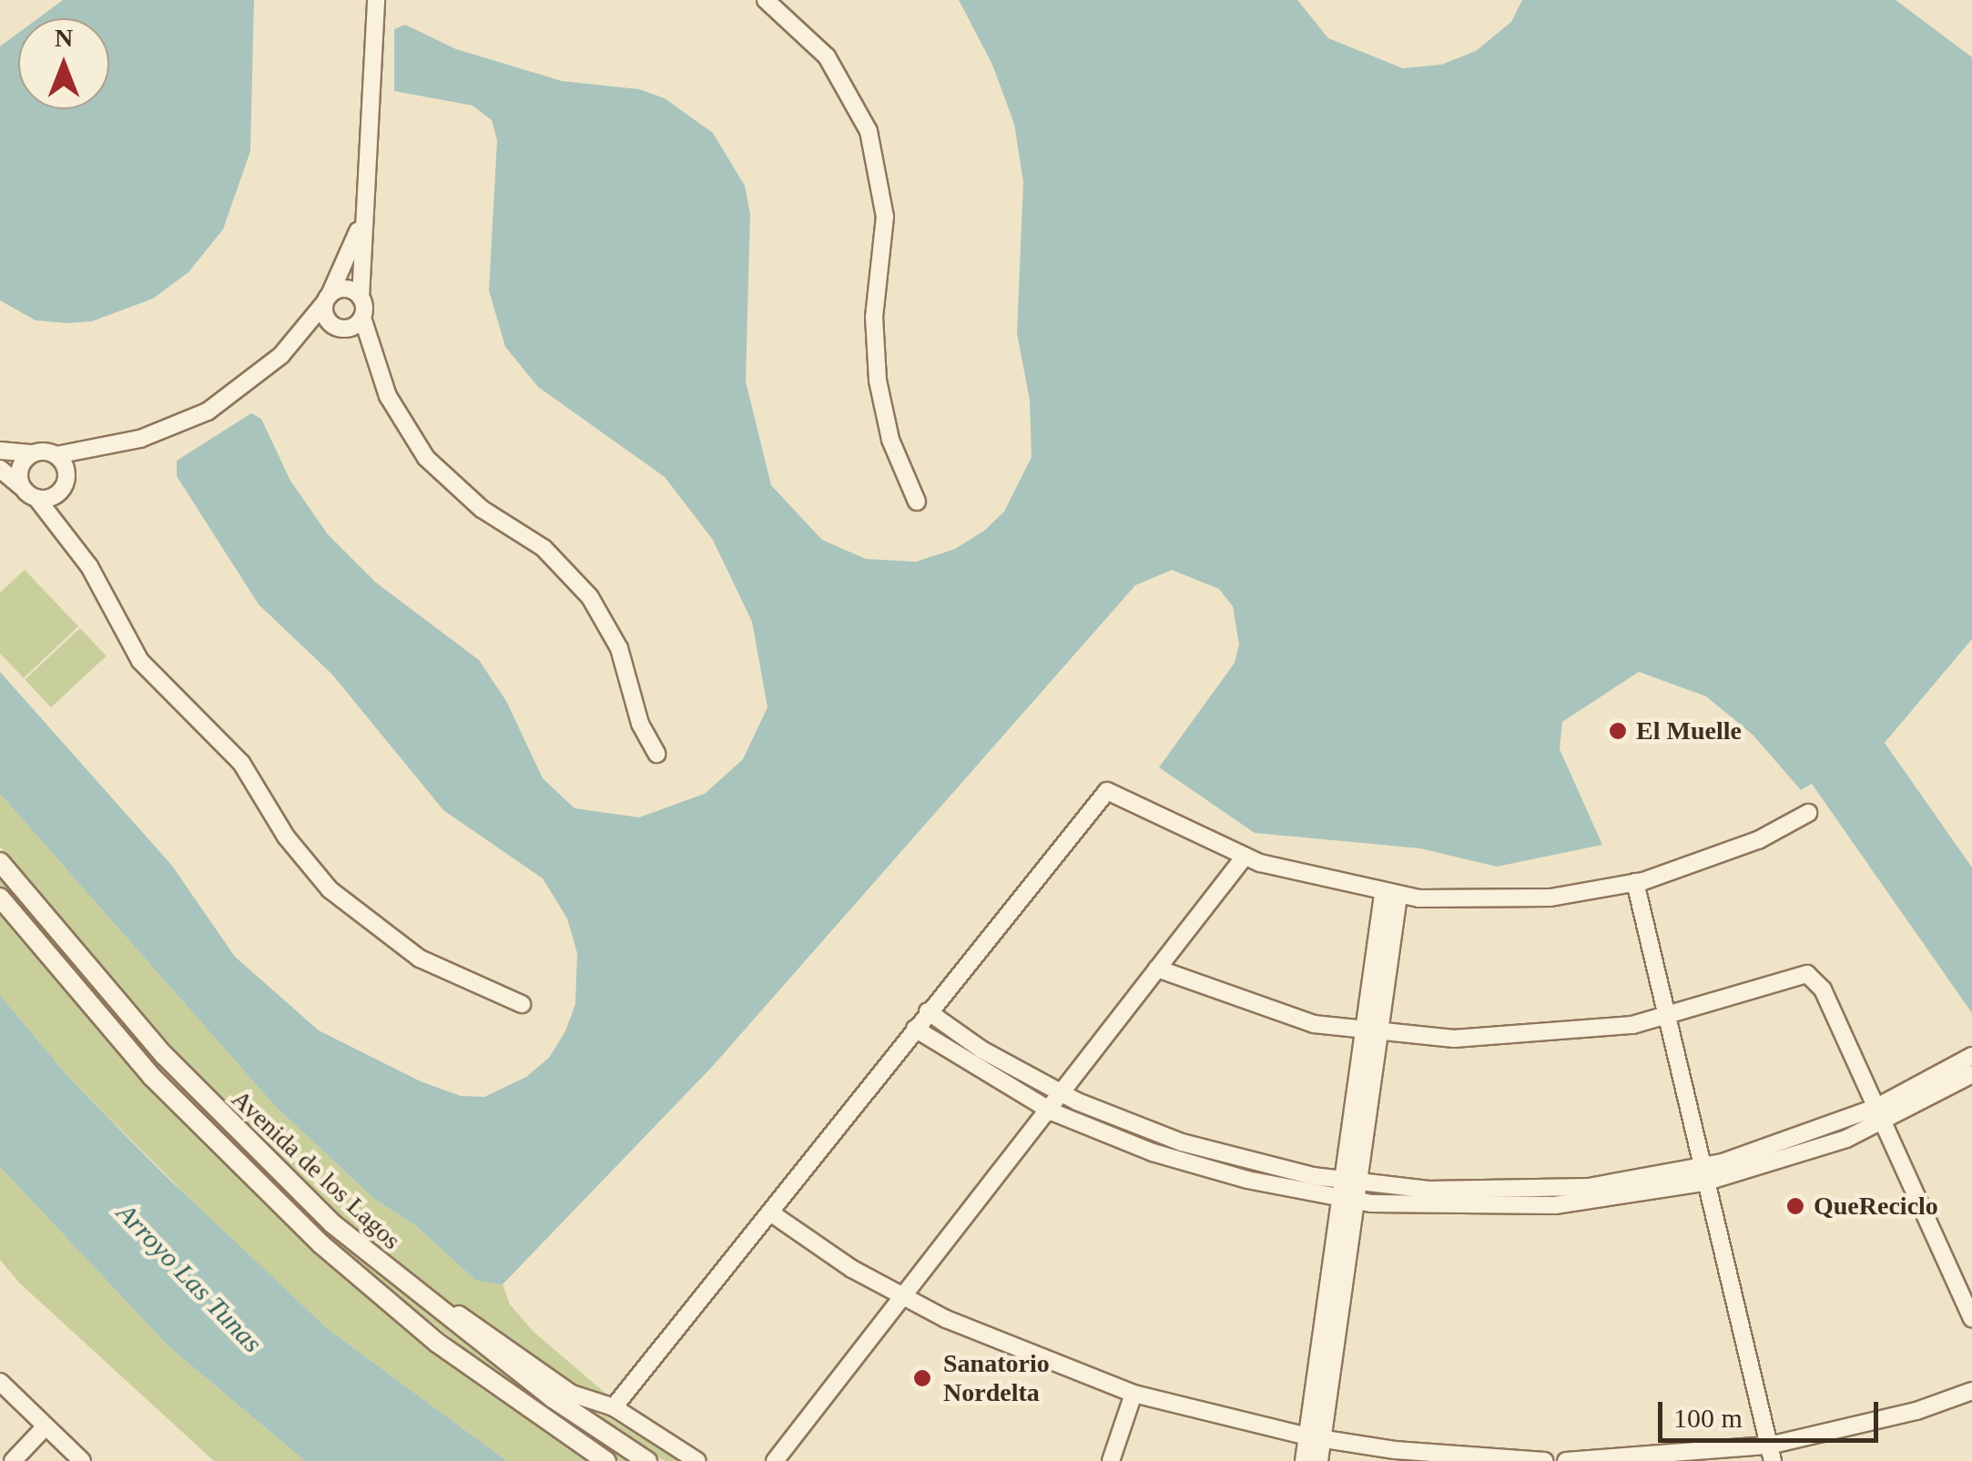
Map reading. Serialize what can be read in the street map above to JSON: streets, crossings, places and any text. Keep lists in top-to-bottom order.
{
  "streets": {
    "street": ["Avenida de los Lagos"]
  },
  "water": ["Arroyo Las Tunas"],
  "places": ["El Muelle", "QueReciclo", "Sanatorio Nordelta"],
  "scale_bar": "100 m",
  "north": "top"
}
